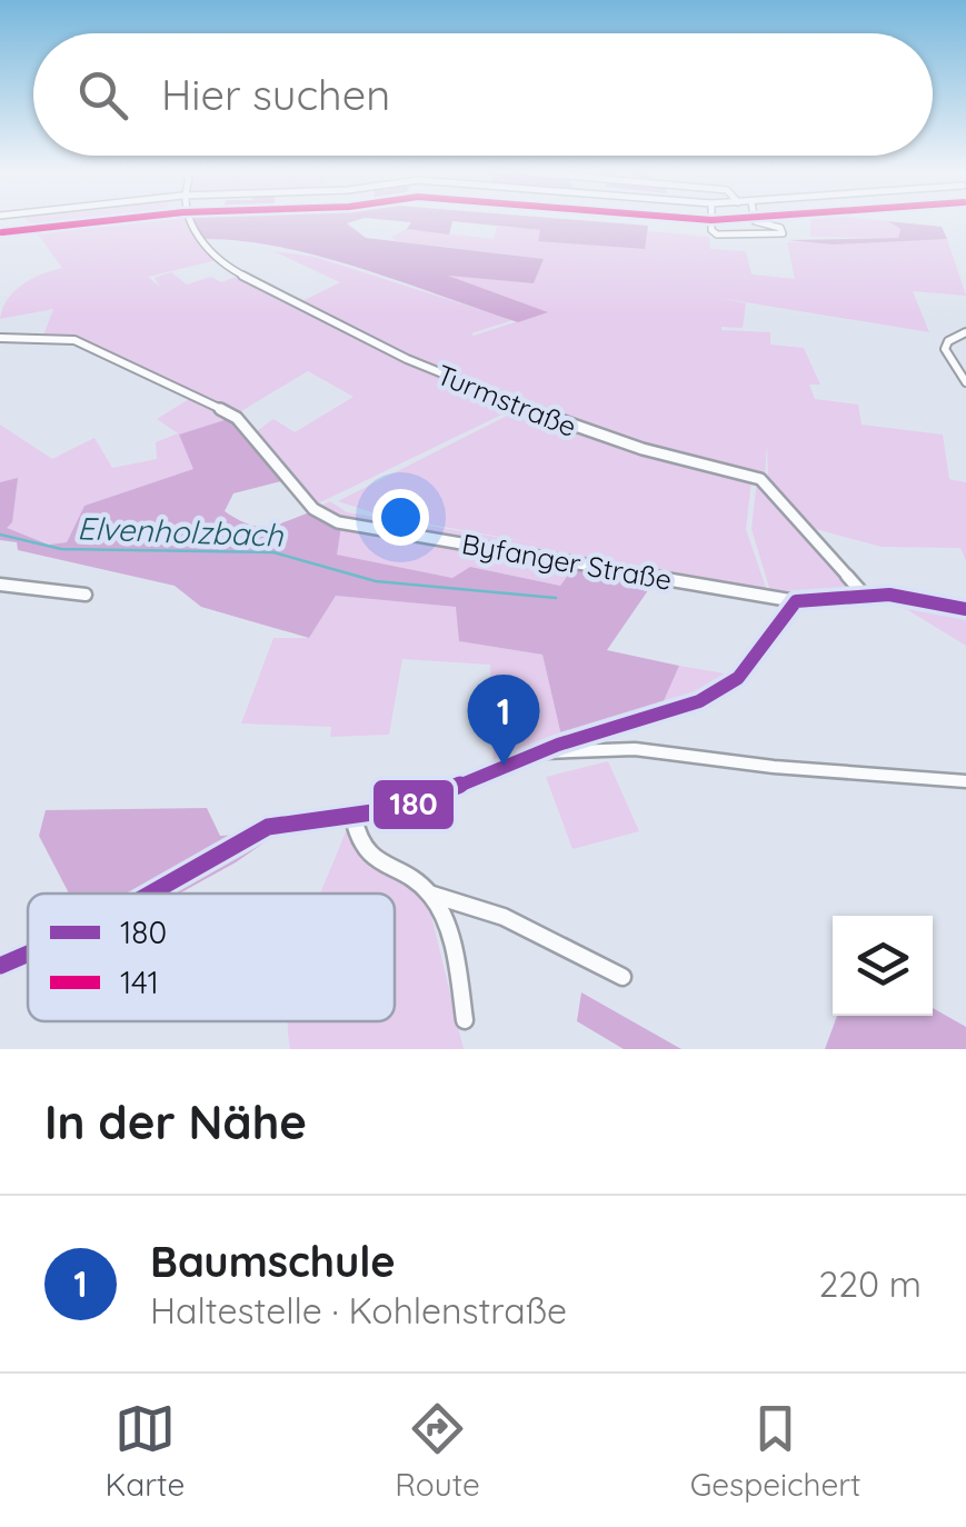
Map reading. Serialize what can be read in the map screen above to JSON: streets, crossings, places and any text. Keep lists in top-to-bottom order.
{
  "streets": {
    "street": ["Turmstraße", "Byfanger Straße"]
  },
  "crossings": [
    ["Turmstraße", "Byfanger Straße"]
  ],
  "water": ["Elvenholzbach"],
  "lines": ["transit line 141", "transit line 180"],
  "legend": ["180", "141"],
  "page": {
    "search": "Hier suchen",
    "pins": "1",
    "heading": "In der Nähe",
    "list": [
      {
        "mark": "1",
        "name": "Baumschule",
        "note": "Haltestelle · Kohlenstraße",
        "value": "220 m"
      }
    ],
    "nav": ["Karte", "Route", "Gespeichert"]
  }
}
